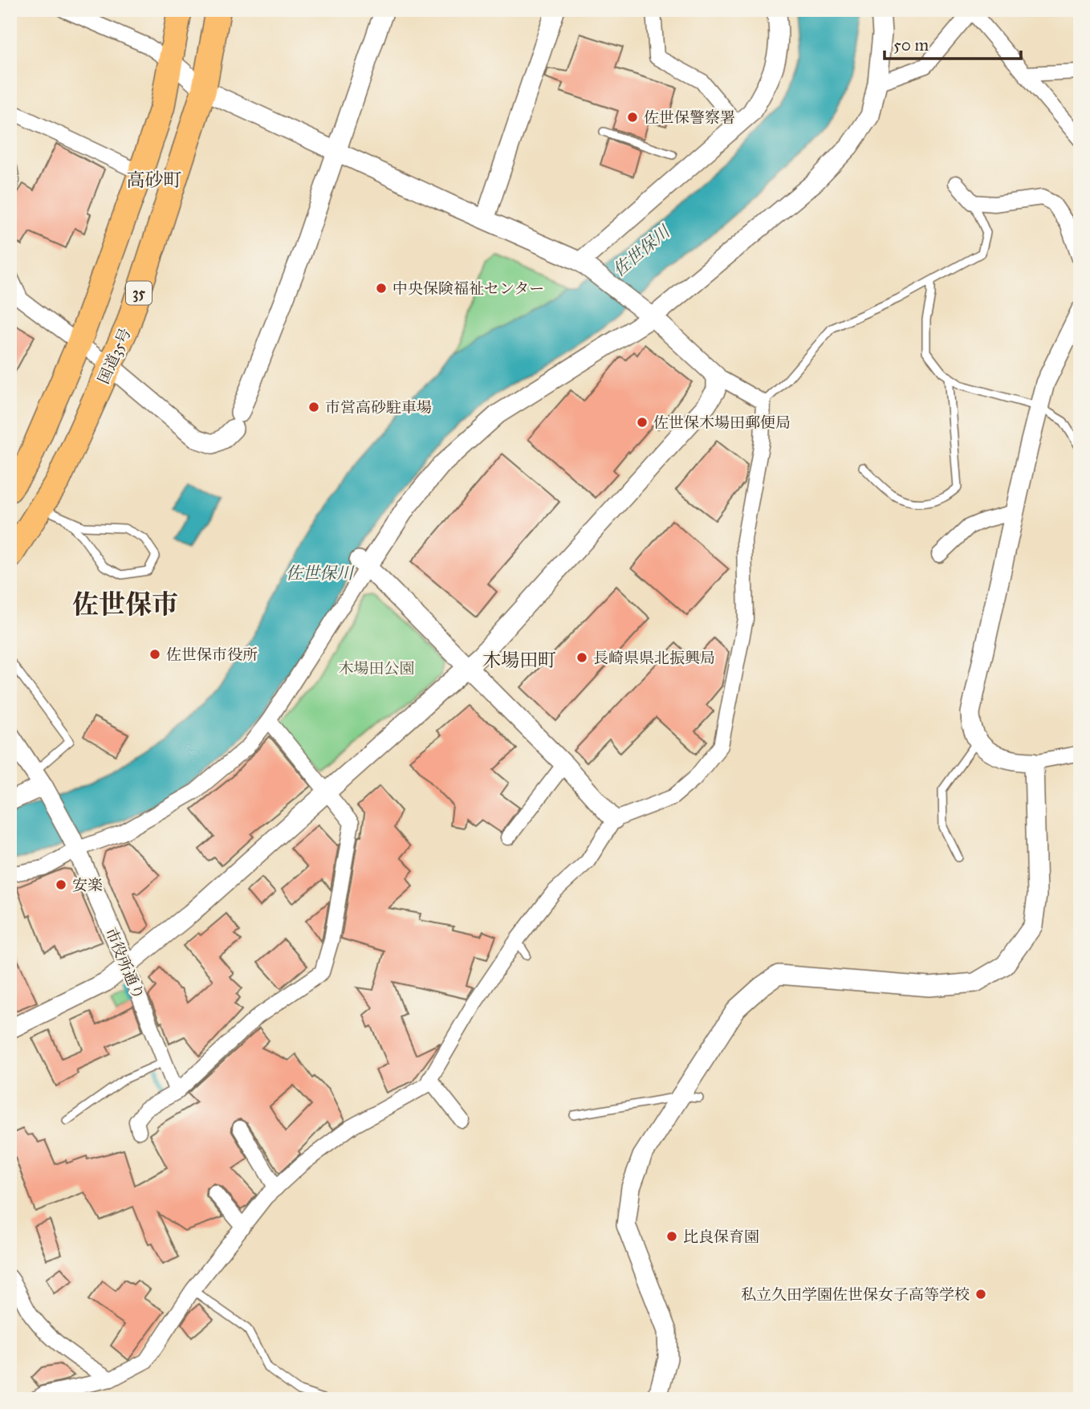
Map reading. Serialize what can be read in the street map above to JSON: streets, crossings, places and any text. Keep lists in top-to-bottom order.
{
  "streets": {
    "highway": ["35", "国道35号"],
    "street": ["市役所通り"]
  },
  "districts": ["高砂町", "佐世保市", "木場田町"],
  "water": ["佐世保川"],
  "parks": ["木場田公園"],
  "places": [
    "佐世保警察署",
    "中央保険福祉センター",
    "市営高砂駐車場",
    "佐世保木場田郵便局",
    "佐世保市役所",
    "長崎県県北振興局",
    "安楽",
    "比良保育園",
    "私立久田学園佐世保女子高等学校"
  ],
  "scale_bar": "50 m"
}
